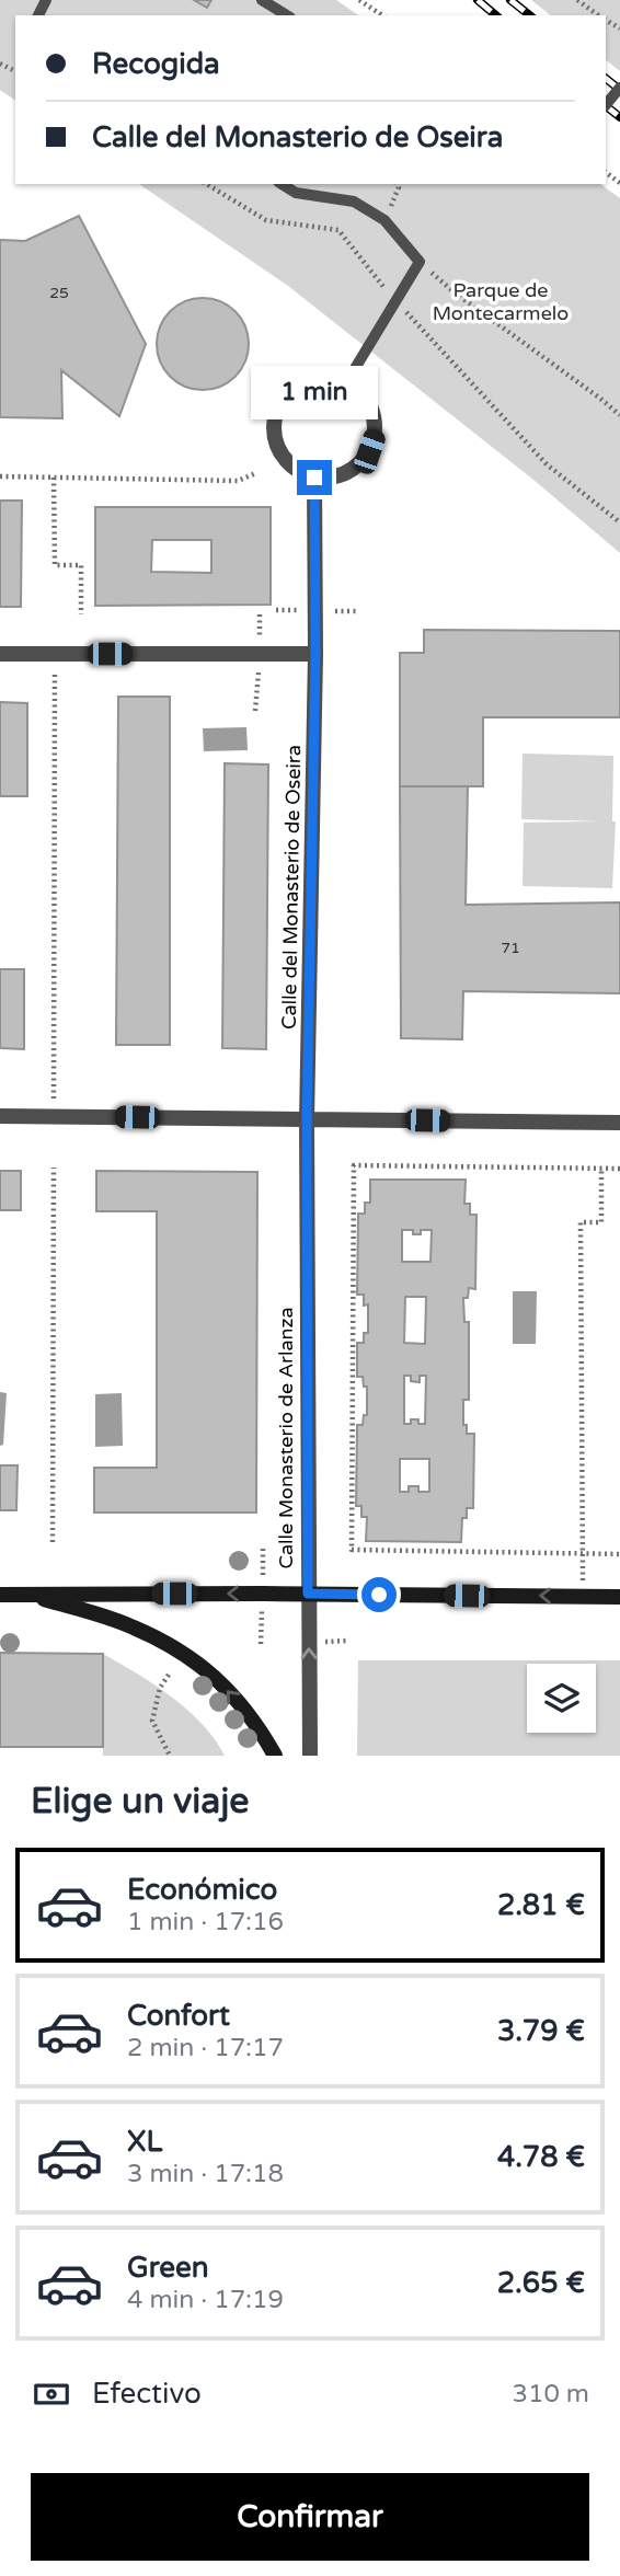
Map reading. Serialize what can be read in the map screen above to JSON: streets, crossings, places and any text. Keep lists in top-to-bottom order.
{
  "streets": {
    "street": ["Calle del Monasterio de Oseira", "Calle Monasterio de Arlanza"]
  },
  "crossings": [
    ["Calle del Monasterio de Oseira", "Calle Monasterio de Arlanza"]
  ],
  "parks": ["Parque de Montecarmelo"],
  "house_numbers": ["25", "71"],
  "page": {
    "banner": ["Recogida", "Calle del Monasterio de Oseira"],
    "bubble": "1 min",
    "heading": "Elige un viaje",
    "list": [
      {
        "name": "Económico",
        "note": "1 min · 17:16",
        "value": "2.81 €"
      },
      {
        "name": "Confort",
        "note": "2 min · 17:17",
        "value": "3.79 €"
      },
      {
        "name": "XL",
        "note": "3 min · 17:18",
        "value": "4.78 €"
      },
      {
        "name": "Green",
        "note": "4 min · 17:19",
        "value": "2.65 €"
      }
    ],
    "pay": ["Efectivo", "310 m"],
    "buttons": "Confirmar"
  }
}
